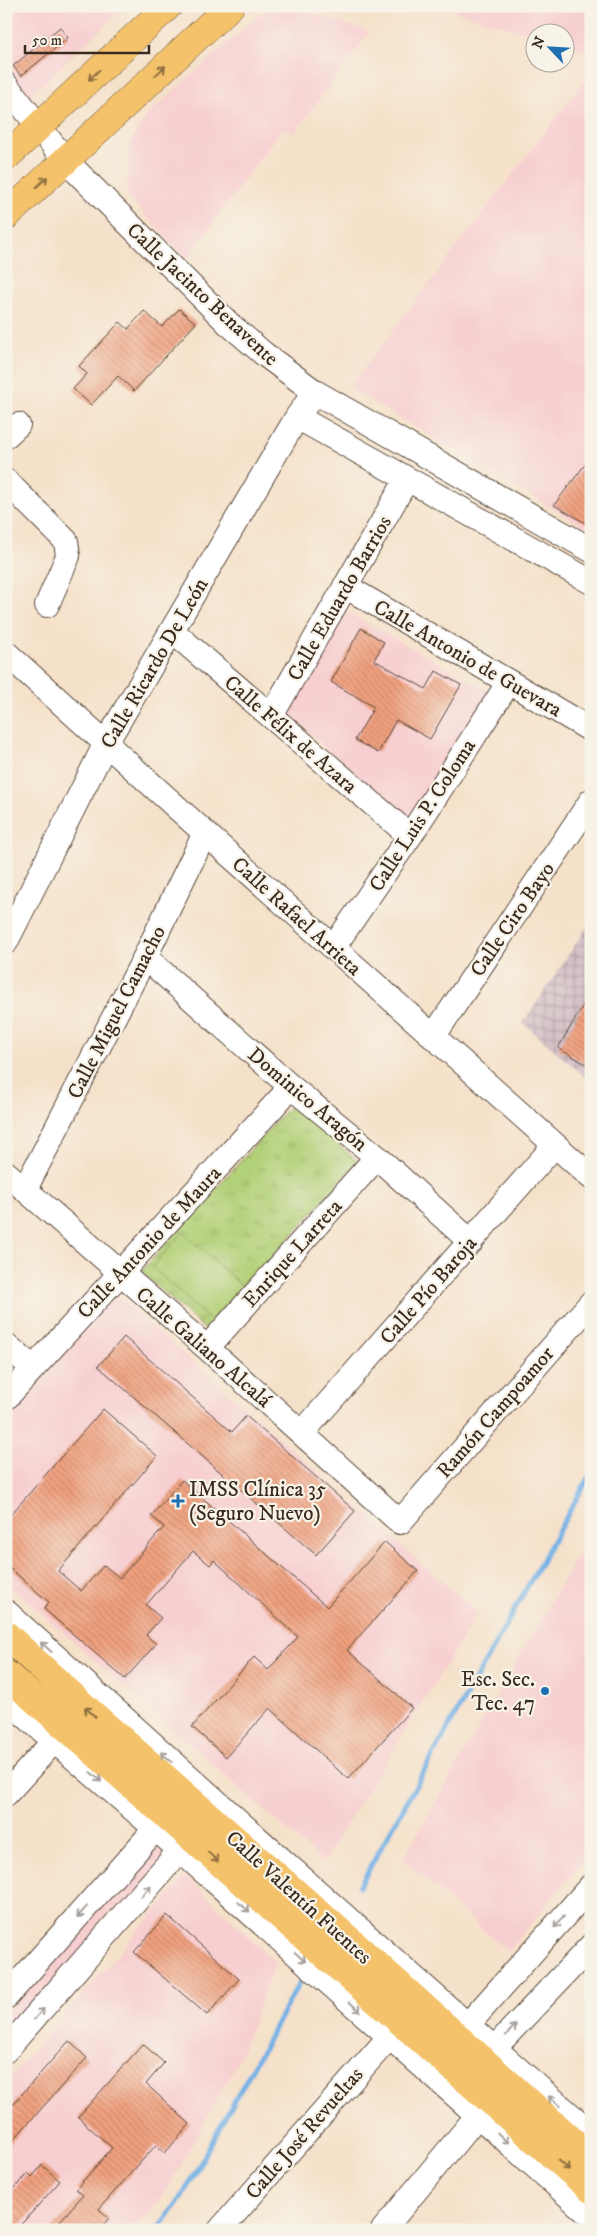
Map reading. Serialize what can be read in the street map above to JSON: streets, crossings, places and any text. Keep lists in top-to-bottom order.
{
  "streets": {
    "main road": ["Calle Valentín Fuentes"],
    "street": [
      "Calle Jacinto Benavente",
      "Calle Eduardo Barrios",
      "Calle Antonio de Guevara",
      "Calle Ricardo De León",
      "Calle Félix de Azara",
      "Calle Luis P. Coloma",
      "Calle Rafael Arrieta",
      "Calle Ciro Bayo",
      "Calle Miguel Camacho",
      "Dominico Aragón",
      "Calle Antonio de Maura",
      "Enrique Larreta",
      "Calle Pío Baroja",
      "Calle Galiano Alcalá",
      "Ramón Campoamor",
      "Calle José Revueltas"
    ]
  },
  "crossings": [
    ["Calle Jacinto Benavente", "Calle Ricardo De León"],
    ["Calle Eduardo Barrios", "Calle Antonio de Guevara"],
    ["Calle Eduardo Barrios", "Calle Félix de Azara"],
    ["Calle Antonio de Guevara", "Calle Luis P. Coloma"],
    ["Calle Ricardo De León", "Calle Félix de Azara"],
    ["Calle Ricardo De León", "Calle Rafael Arrieta"],
    ["Calle Félix de Azara", "Calle Luis P. Coloma"],
    ["Calle Luis P. Coloma", "Calle Rafael Arrieta"],
    ["Calle Rafael Arrieta", "Calle Ciro Bayo"],
    ["Calle Rafael Arrieta", "Calle Miguel Camacho"],
    ["Calle Rafael Arrieta", "Calle Pío Baroja"],
    ["Calle Miguel Camacho", "Dominico Aragón"],
    ["Calle Miguel Camacho", "Calle Galiano Alcalá"],
    ["Dominico Aragón", "Calle Antonio de Maura"],
    ["Dominico Aragón", "Enrique Larreta"],
    ["Dominico Aragón", "Calle Pío Baroja"],
    ["Calle Antonio de Maura", "Calle Galiano Alcalá"],
    ["Enrique Larreta", "Calle Galiano Alcalá"],
    ["Calle Pío Baroja", "Calle Galiano Alcalá"],
    ["Calle Galiano Alcalá", "Ramón Campoamor"],
    ["Calle Valentín Fuentes", "Calle José Revueltas"]
  ],
  "places": {
    "health": ["IMSS Clínica 35 (Seguro Nuevo)"],
    "other": ["Esc. Sec. Tec. 47"]
  },
  "scale_bar": "50 m",
  "north": "top left"
}
